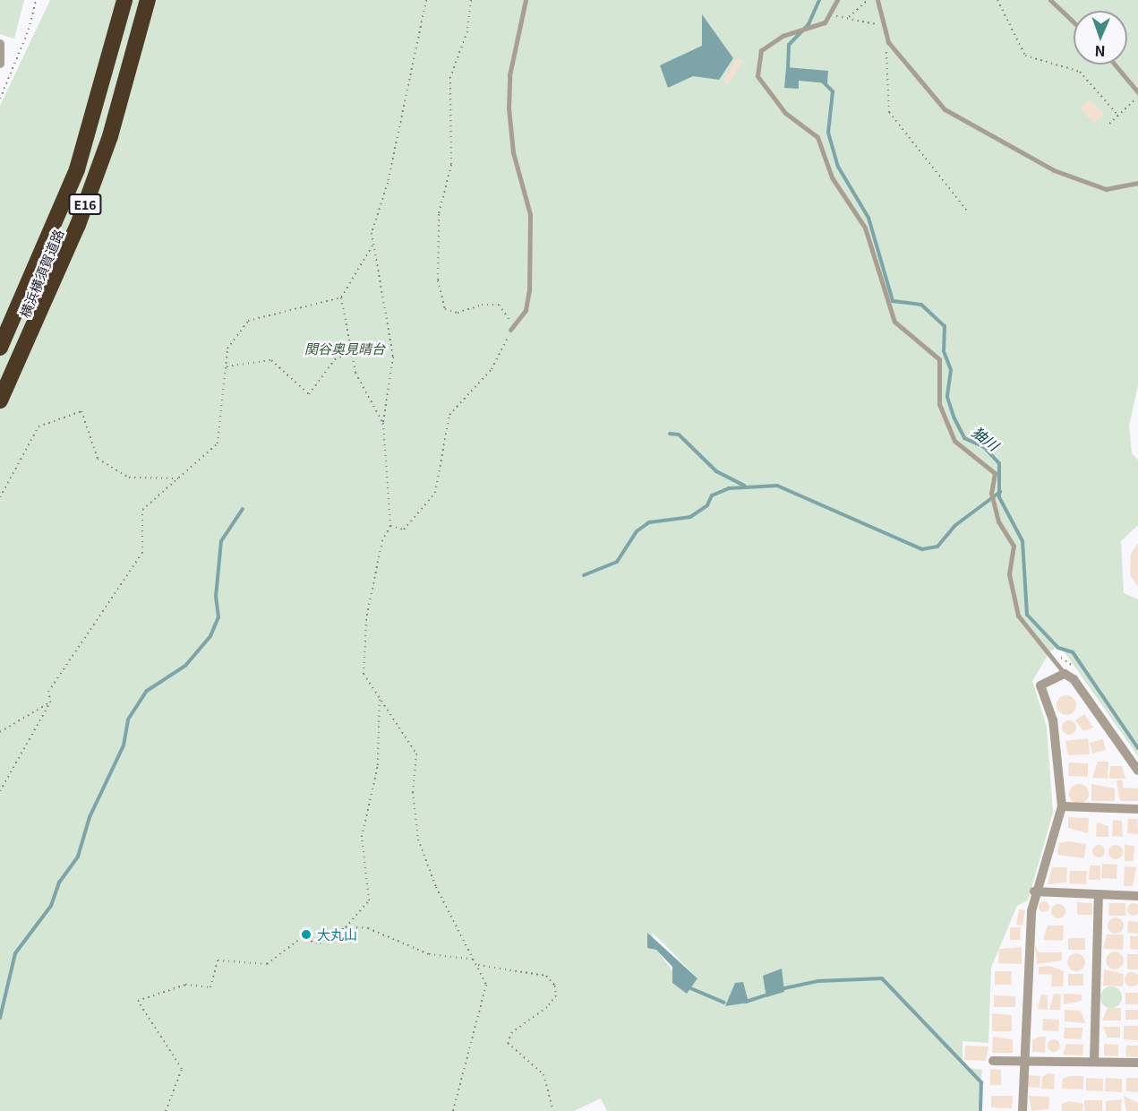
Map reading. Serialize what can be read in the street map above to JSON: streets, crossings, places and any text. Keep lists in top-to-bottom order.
{
  "streets": {
    "highway": ["E16", "横浜横須賀道路"]
  },
  "water": ["㹨川"],
  "parks": ["関谷奥見晴台"],
  "places": ["大丸山"],
  "north": "bottom"
}
